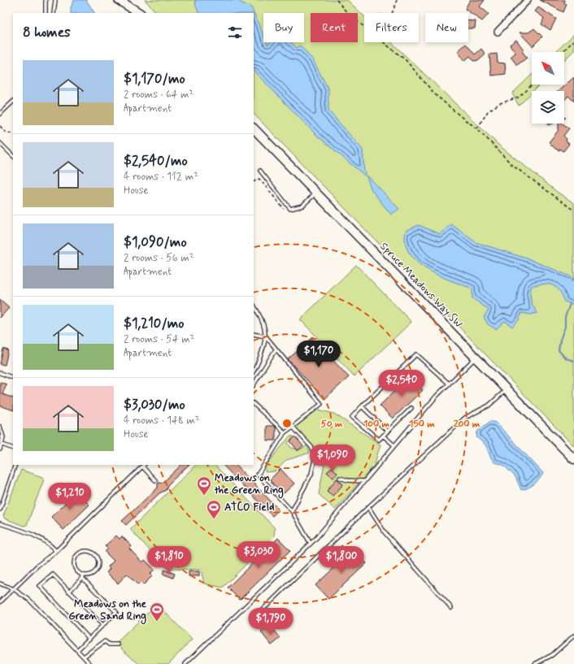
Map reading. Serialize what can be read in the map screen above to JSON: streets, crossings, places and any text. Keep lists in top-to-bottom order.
{
  "streets": {
    "main road": ["Spruce Meadows Way SW"]
  },
  "places": {
    "sports": ["Meadows on the Green Ring", "ATCO Field", "Meadows on the Green Sand Ring"]
  },
  "north": "top left",
  "page": {
    "chip": [
      "Buy",
      "Rent",
      "Filters",
      "New"
    ],
    "heading": "8 homes",
    "list": [
      {
        "name": "$1,170/mo",
        "note": "2 rooms · 64 m² · Apartment"
      },
      {
        "name": "$2,540/mo",
        "note": "4 rooms · 112 m² · House"
      },
      {
        "name": "$1,090/mo",
        "note": "2 rooms · 56 m² · Apartment"
      },
      {
        "name": "$1,210/mo",
        "note": "2 rooms · 54 m² · Apartment"
      },
      {
        "name": "$3,030/mo",
        "note": "4 rooms · 148 m² · House"
      }
    ],
    "price": [
      "$1,170",
      "$2,540",
      "$1,090",
      "$1,210",
      "$3,030",
      "$1,810",
      "$1,800",
      "$1,790"
    ]
  },
  "rings": [
    "50 m",
    "100 m",
    "150 m",
    "200 m"
  ]
}
